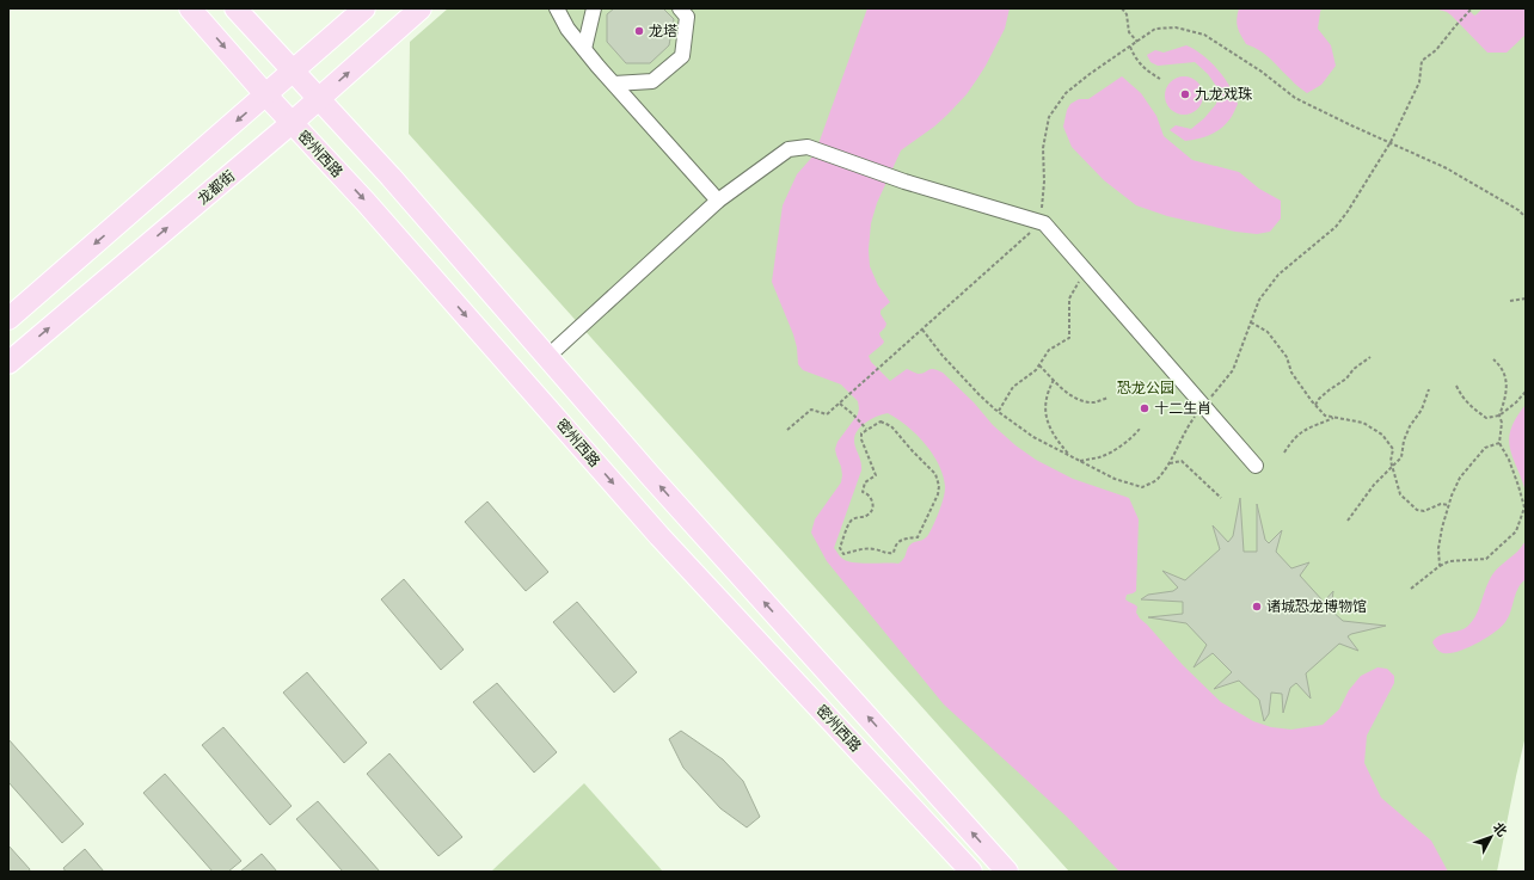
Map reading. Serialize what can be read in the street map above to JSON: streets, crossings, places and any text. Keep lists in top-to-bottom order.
{
  "streets": {
    "main road": ["密州西路", "龙都街"]
  },
  "crossings": [
    ["密州西路", "龙都街"]
  ],
  "parks": ["恐龙公园"],
  "places": [
    "龙塔",
    "九龙戏珠",
    "十二生肖",
    "诸城恐龙博物馆"
  ],
  "north": "top right"
}
